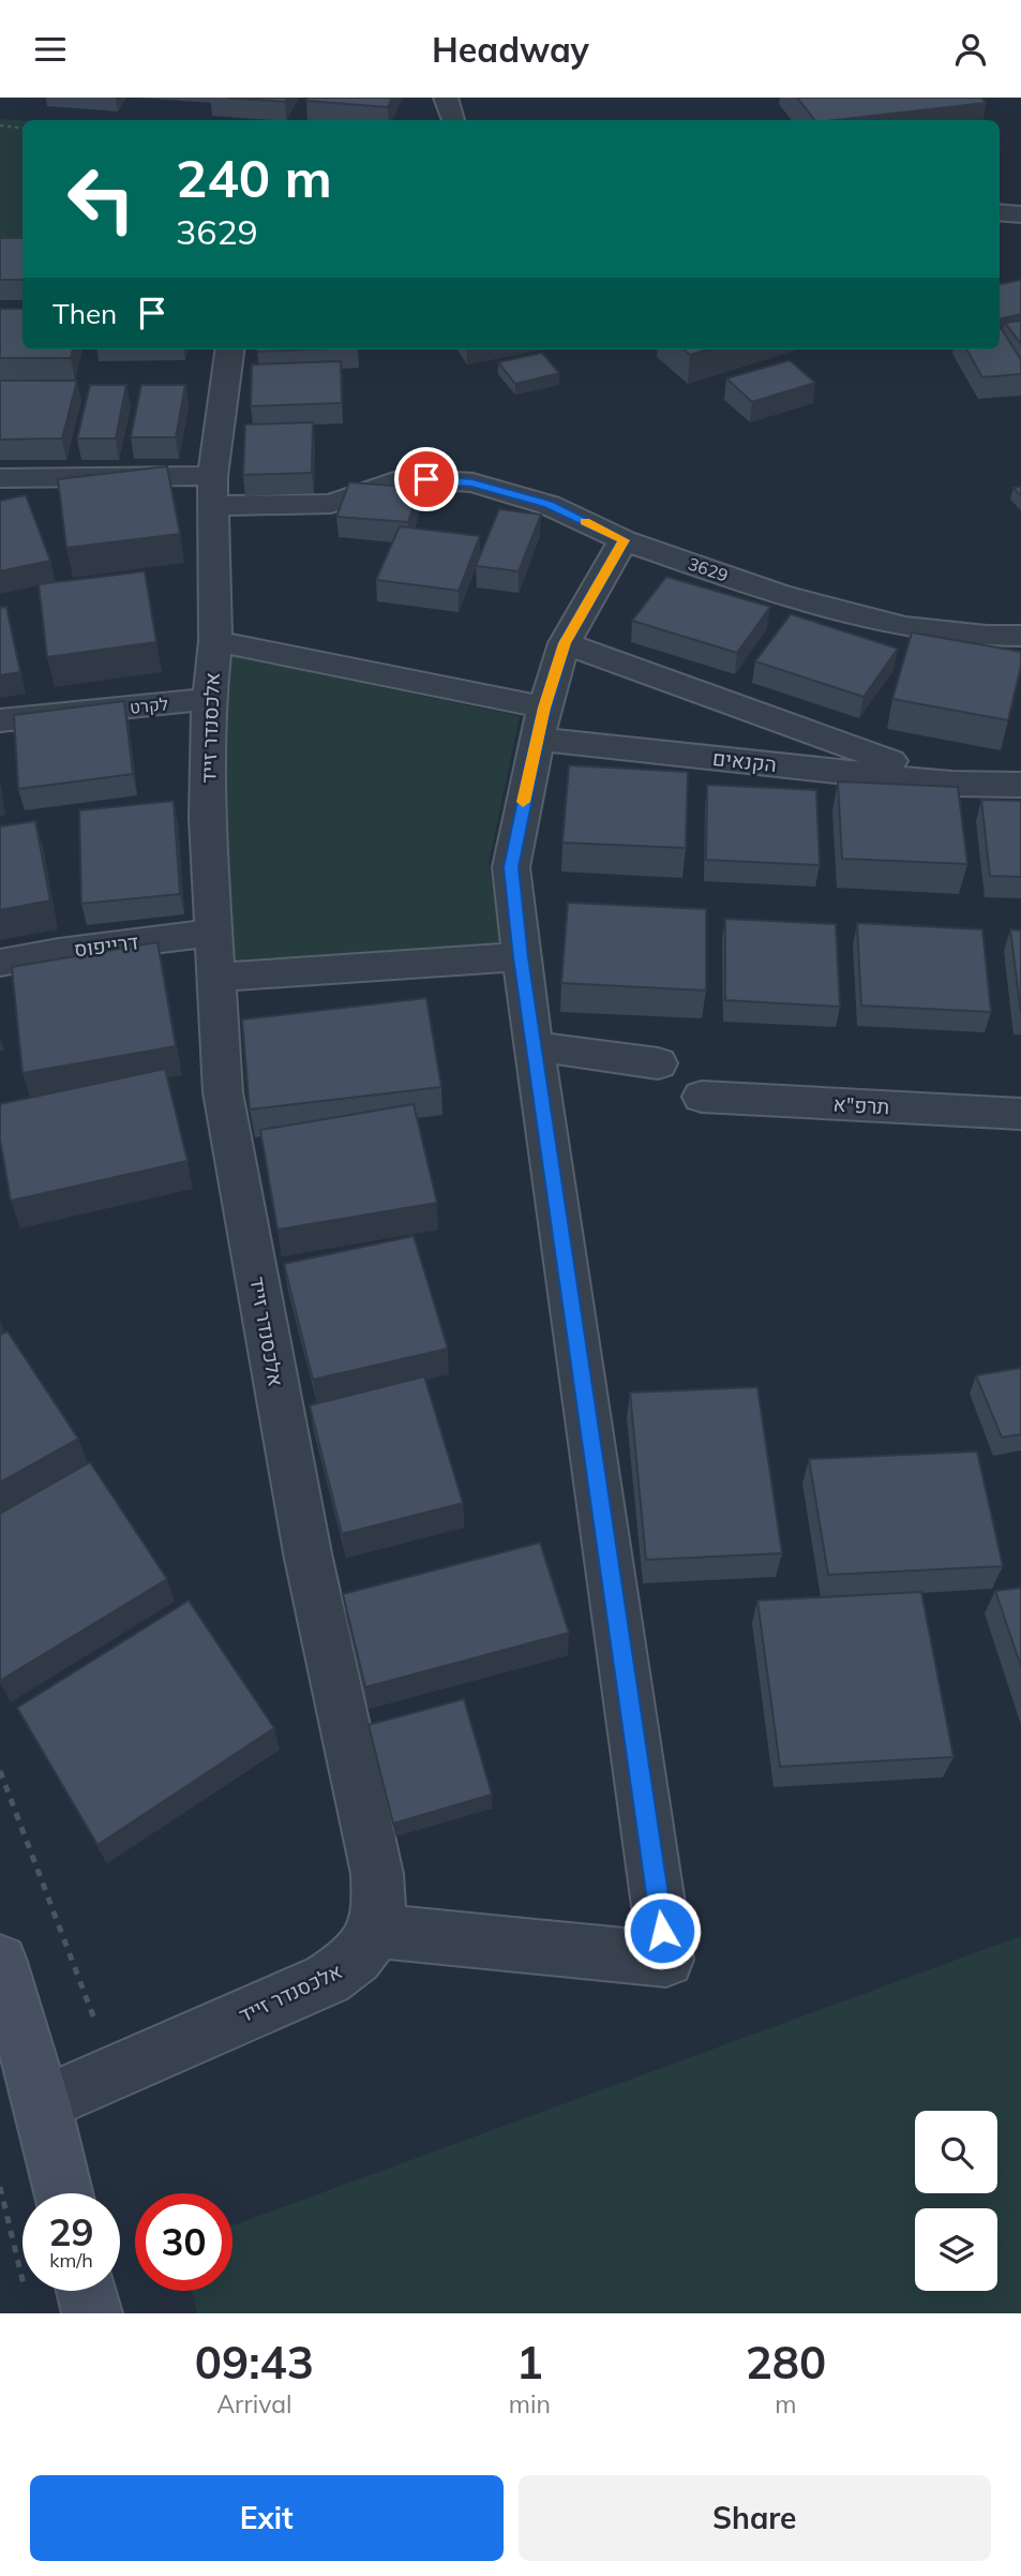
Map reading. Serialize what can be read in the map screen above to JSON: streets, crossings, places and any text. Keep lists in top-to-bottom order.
{
  "streets": {
    "street": [
      "3629",
      "לקרט",
      "אלכסנדר זייד",
      "הקנאים",
      "דרייפוס",
      "תרפ\"א"
    ]
  },
  "crossings": [
    ["3629", "אלכסנדר זייד"],
    ["לקרט", "אלכסנדר זייד"],
    ["אלכסנדר זייד", "הקנאים"],
    ["אלכסנדר זייד", "דרייפוס"]
  ],
  "page": {
    "header": "Headway",
    "turn": ["240 m", "3629"],
    "then": "Then",
    "speed": "29 km/h",
    "limit": "30",
    "eta": [
      "09:43",
      "Arrival",
      "1",
      "min",
      "280",
      "m"
    ],
    "buttons": ["Exit", "Share"]
  }
}
